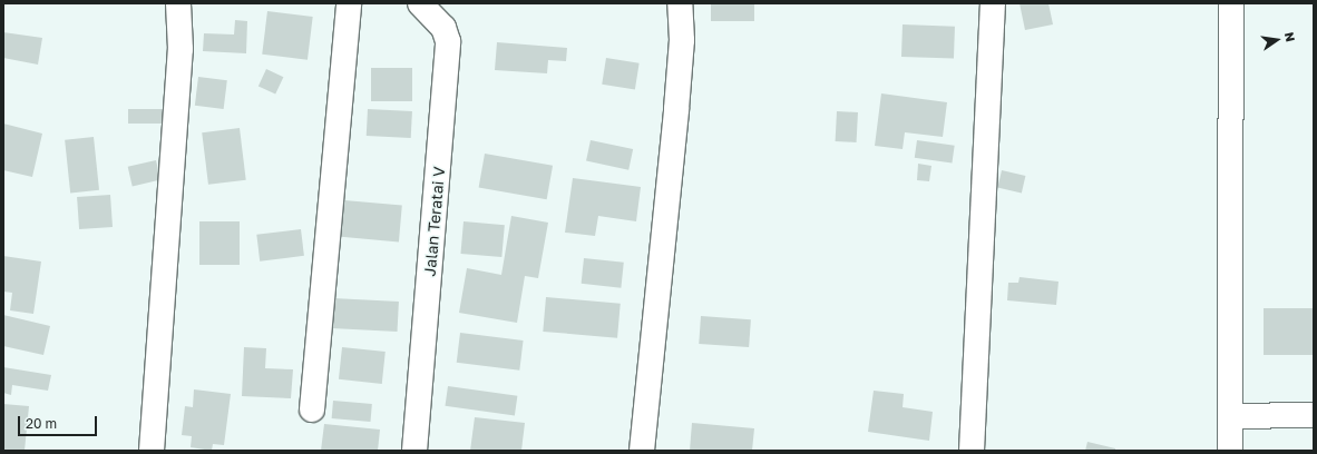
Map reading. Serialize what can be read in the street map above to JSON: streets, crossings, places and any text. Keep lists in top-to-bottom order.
{
  "streets": {
    "street": ["Jalan Teratai V"]
  },
  "scale_bar": "20 m",
  "north": "right"
}
